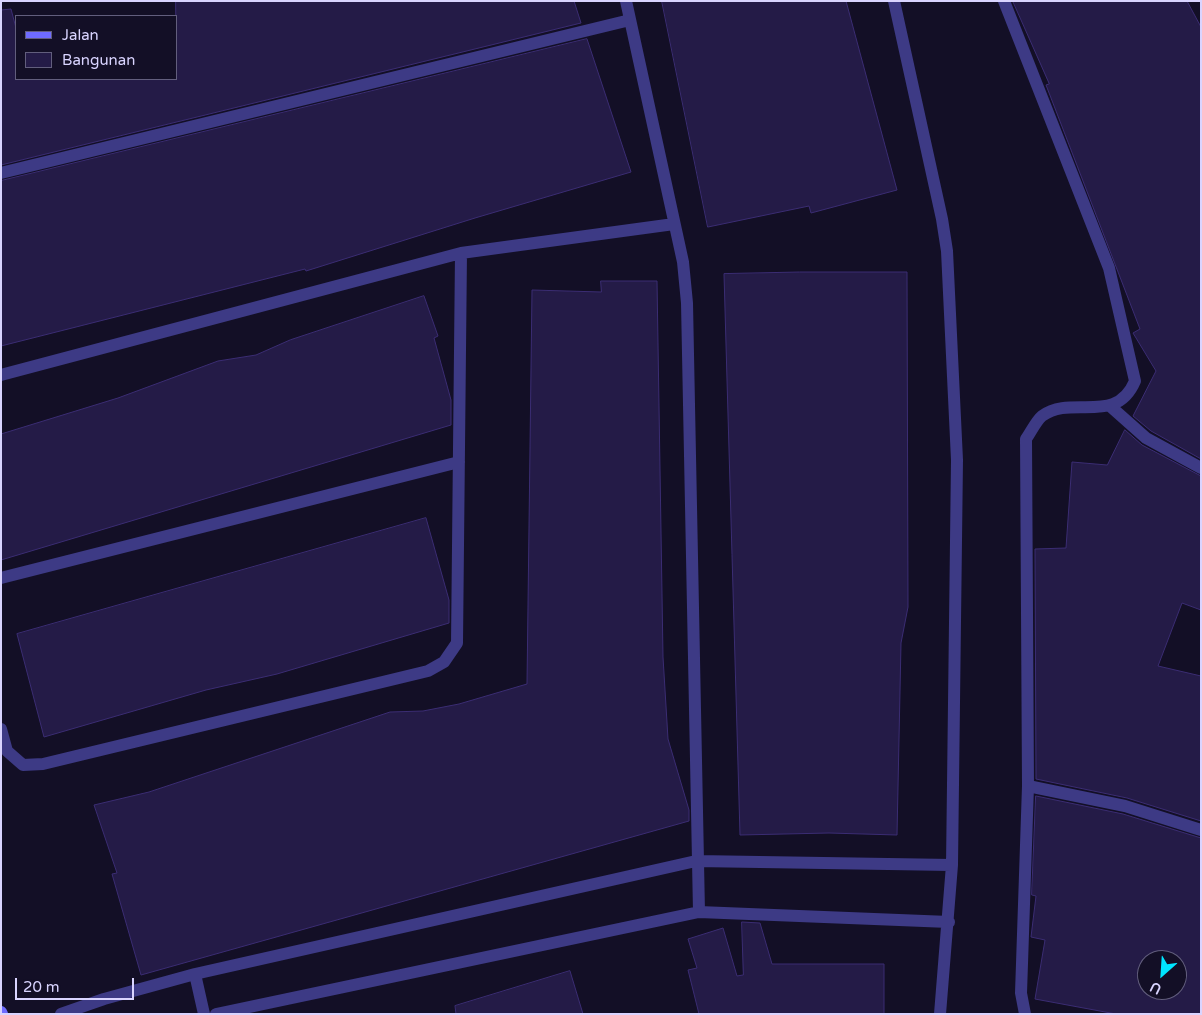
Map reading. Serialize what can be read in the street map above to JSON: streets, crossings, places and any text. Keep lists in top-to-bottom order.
{
  "legend": ["Jalan", "Bangunan"],
  "scale_bar": "20 m",
  "north": "bottom left"
}
